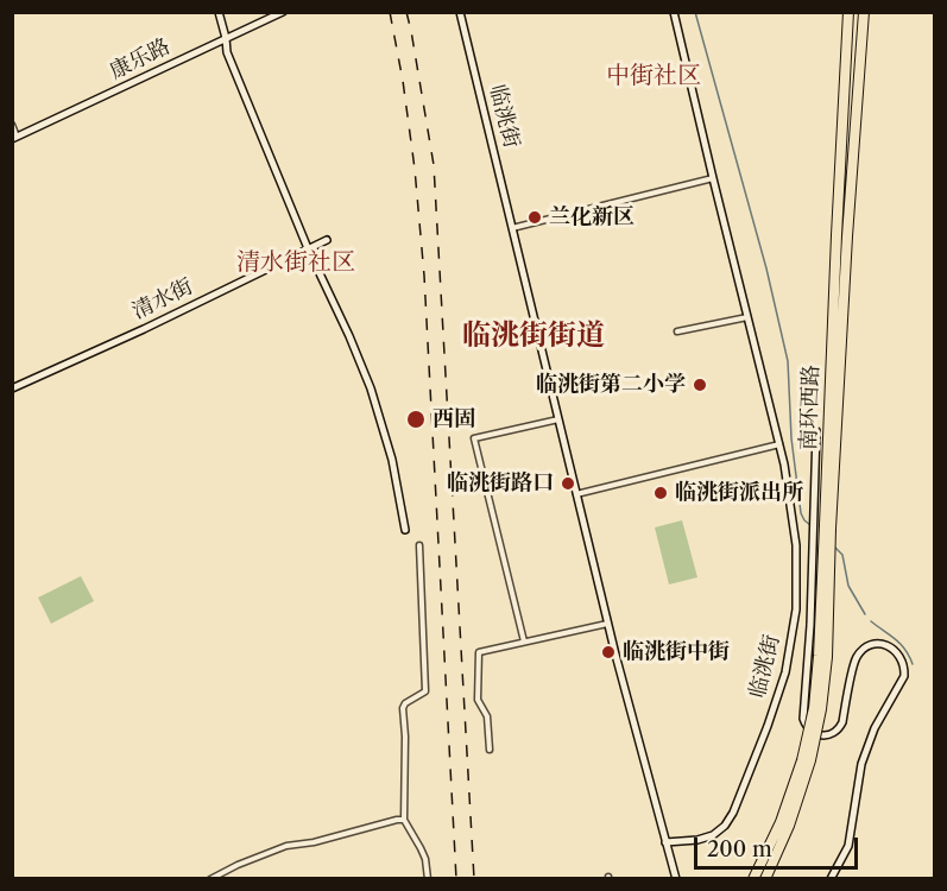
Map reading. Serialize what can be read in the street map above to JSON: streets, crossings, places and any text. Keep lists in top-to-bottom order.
{
  "streets": {
    "highway": ["南环西路"],
    "street": ["康乐路", "临洮街", "清水街"]
  },
  "districts": ["中街社区", "清水街社区", "临洮街街道"],
  "places": [
    "兰化新区",
    "临洮街第二小学",
    "西固",
    "临洮街路口",
    "临洮街派出所",
    "临洮街中街"
  ],
  "scale_bar": "200 m"
}
